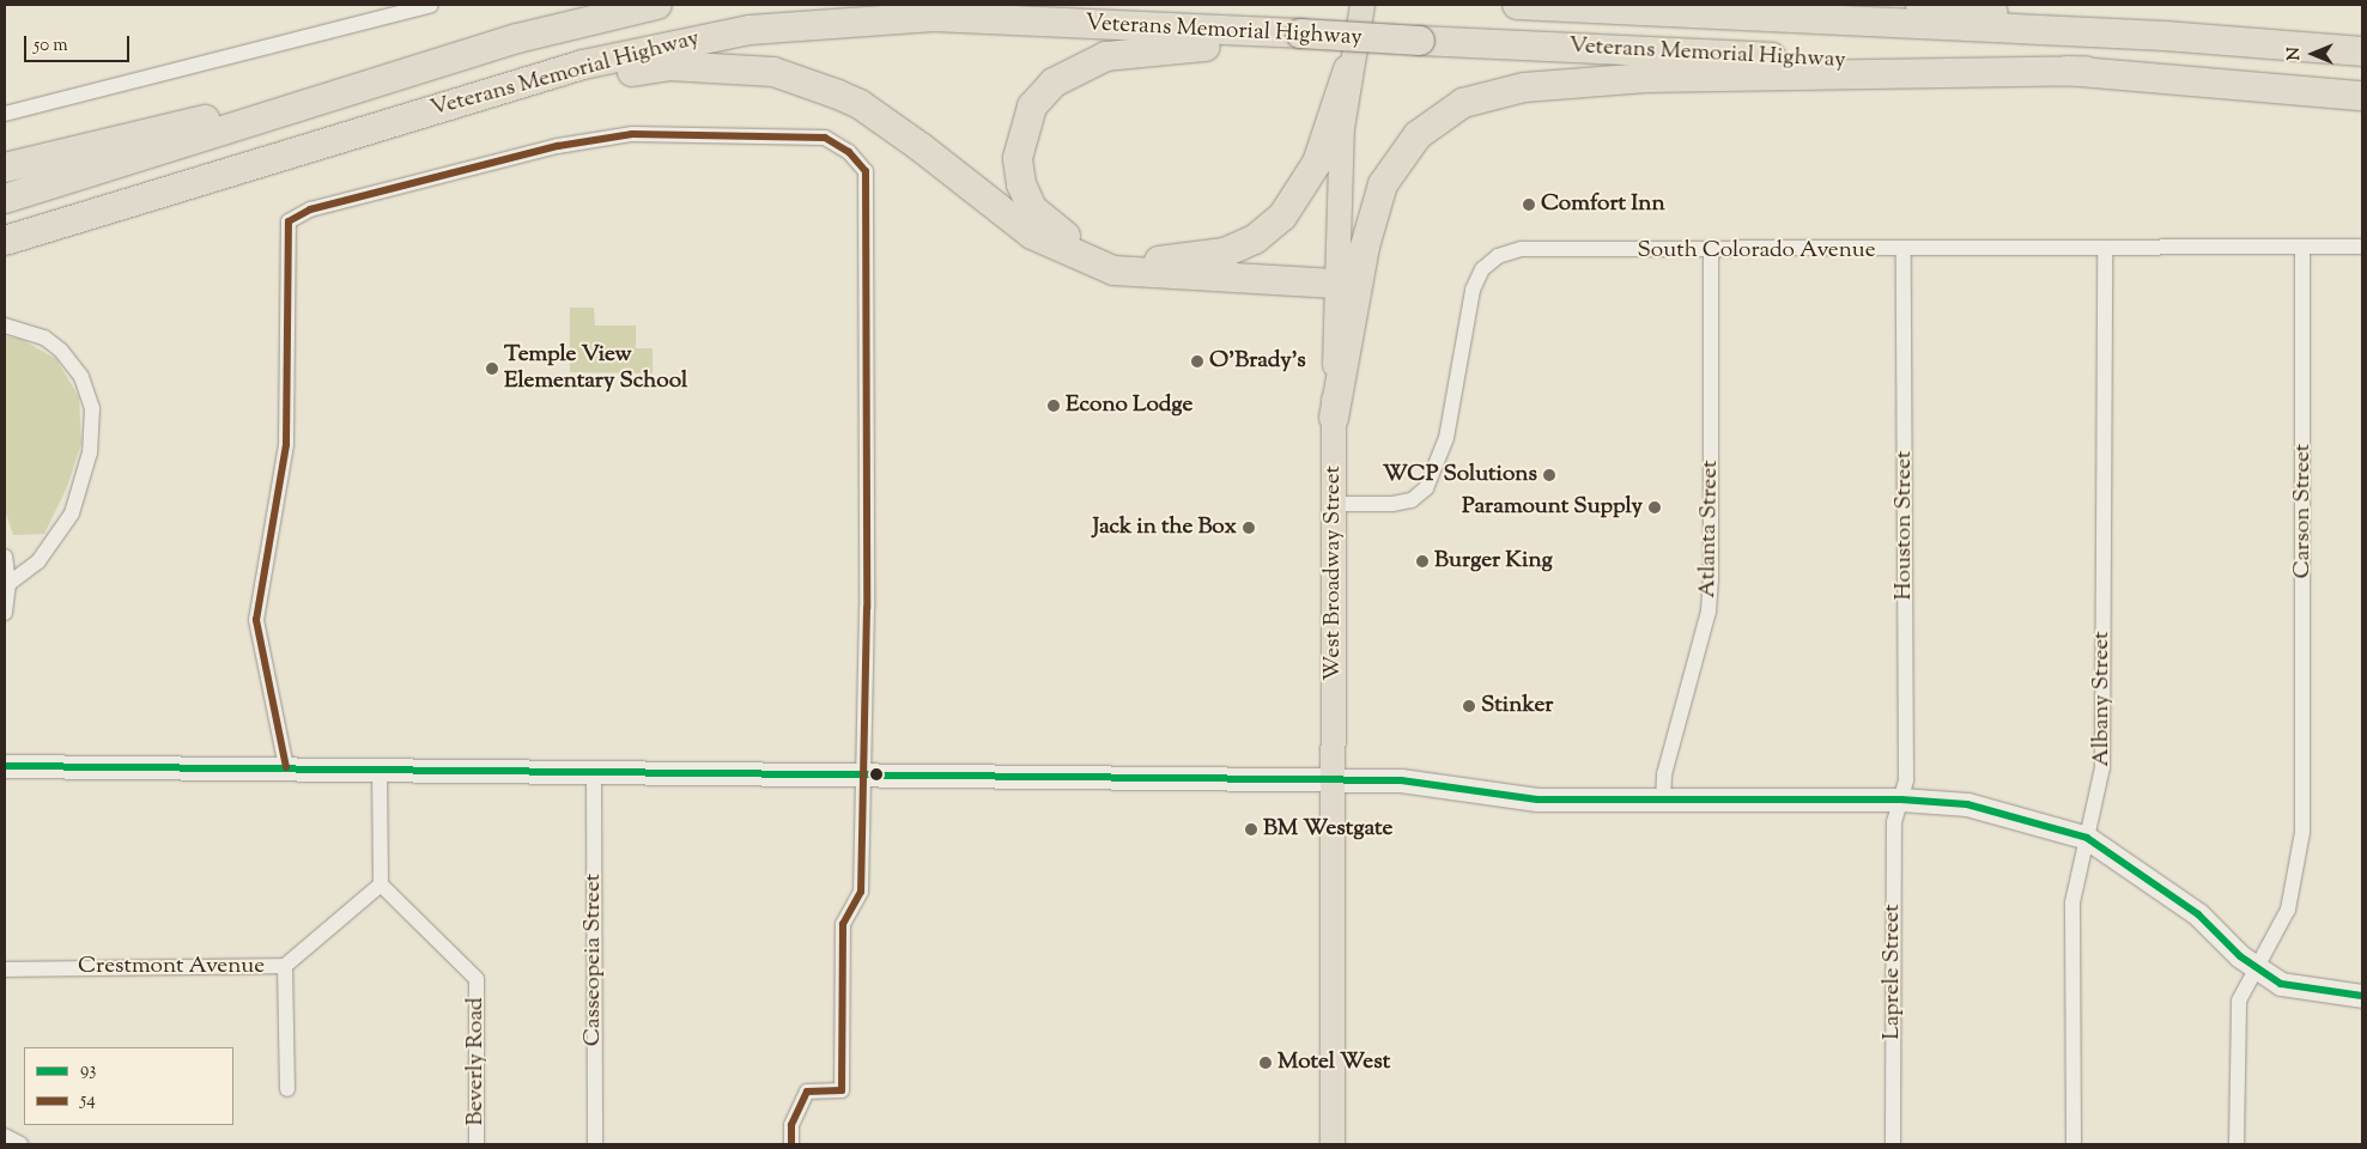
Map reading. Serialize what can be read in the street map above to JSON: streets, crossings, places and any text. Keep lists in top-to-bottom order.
{
  "streets": {
    "highway": ["Veterans Memorial Highway"],
    "main road": ["West Broadway Street"],
    "street": [
      "South Colorado Avenue",
      "Carson Street",
      "Houston Street",
      "Atlanta Street",
      "Albany Street",
      "Casseopeia Street",
      "Crestmont Avenue",
      "Laprele Street",
      "Beverly Road"
    ]
  },
  "crossings": [
    ["South Colorado Avenue", "Carson Street"],
    ["South Colorado Avenue", "Houston Street"],
    ["South Colorado Avenue", "Atlanta Street"],
    ["South Colorado Avenue", "West Broadway Street"],
    ["South Colorado Avenue", "Albany Street"],
    ["Houston Street", "Laprele Street"],
    ["Crestmont Avenue", "Beverly Road"]
  ],
  "places": [
    "Comfort Inn",
    "O'Brady's",
    "Temple View Elementary School",
    "Econo Lodge",
    "WCP Solutions",
    "Paramount Supply",
    "Jack in the Box",
    "Burger King",
    "Stinker",
    "BM Westgate",
    "Motel West"
  ],
  "lines": ["transit line 54", "transit line 93"],
  "legend": ["93", "54"],
  "scale_bar": "50 m",
  "north": "left"
}
